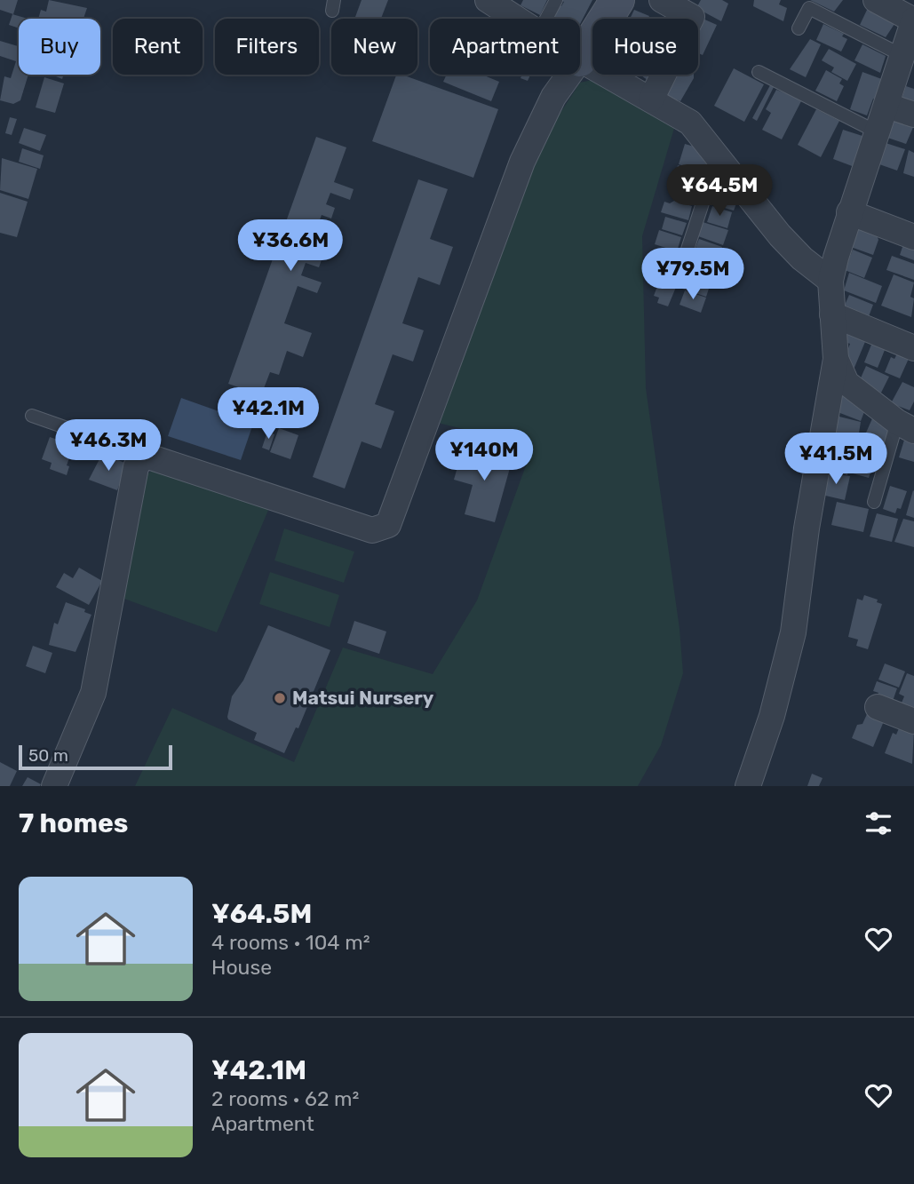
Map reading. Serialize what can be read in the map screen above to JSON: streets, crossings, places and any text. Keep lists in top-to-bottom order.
{
  "places": ["Matsui Nursery"],
  "scale_bar": "50 m",
  "page": {
    "chip": [
      "Buy",
      "Rent",
      "Filters",
      "New",
      "Apartment",
      "House"
    ],
    "price": [
      "¥64.5M",
      "¥36.6M",
      "¥79.5M",
      "¥42.1M",
      "¥46.3M",
      "¥140M",
      "¥41.5M"
    ],
    "scale": "50 m",
    "heading": "7 homes",
    "list": [
      {
        "name": "¥64.5M",
        "note": "4 rooms · 104 m² · House"
      },
      {
        "name": "¥42.1M",
        "note": "2 rooms · 62 m² · Apartment"
      }
    ]
  }
}
